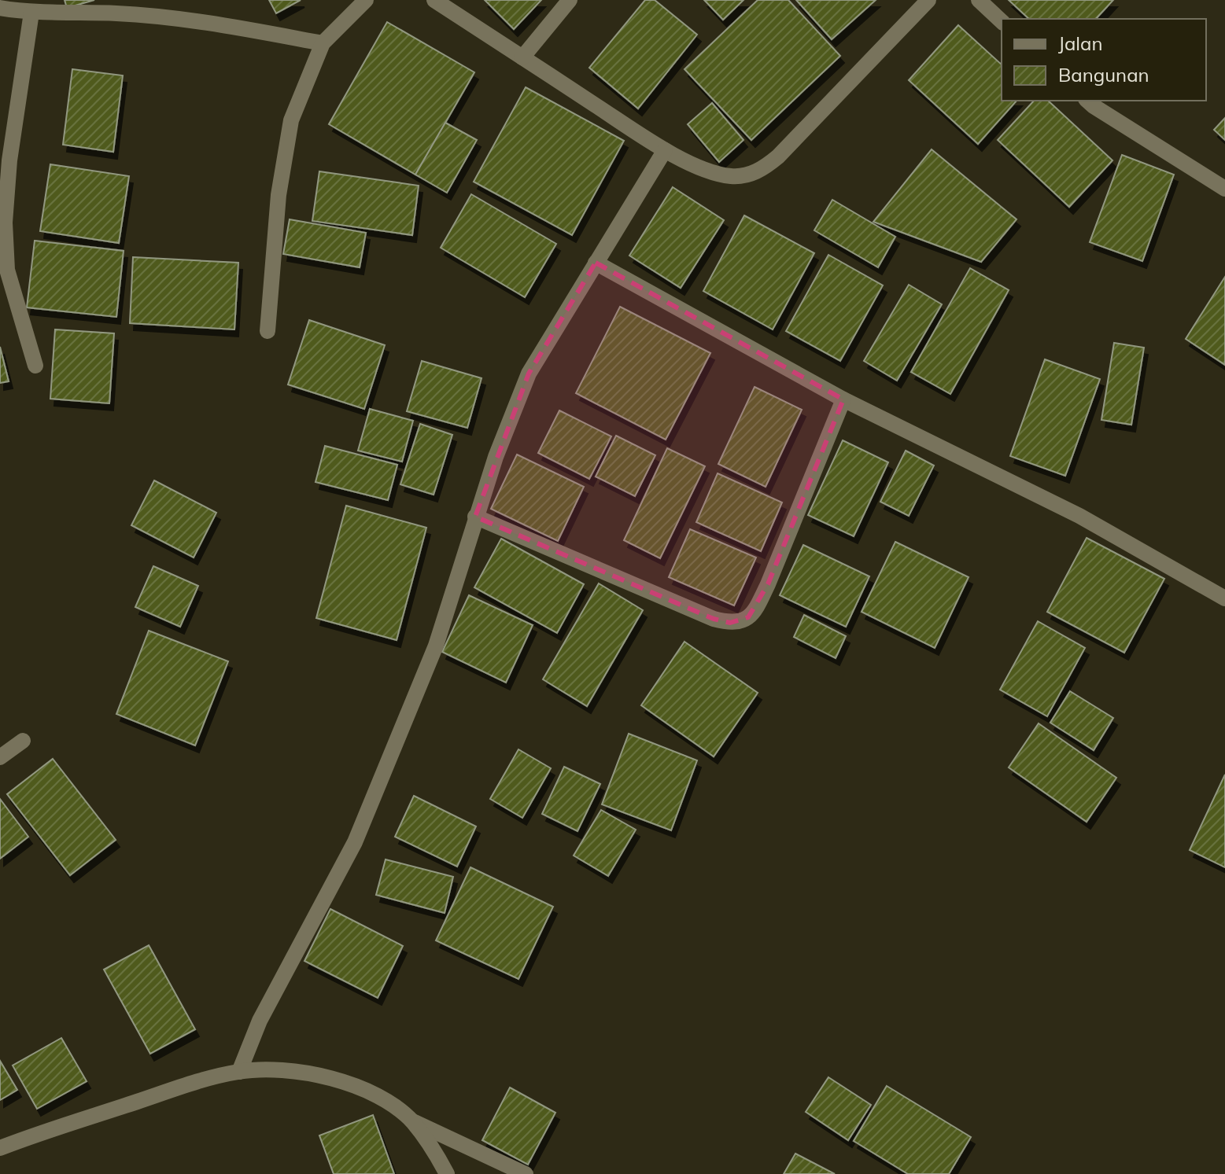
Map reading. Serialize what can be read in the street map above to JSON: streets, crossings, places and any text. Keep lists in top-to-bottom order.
{
  "legend": ["Jalan", "Bangunan"]
}
